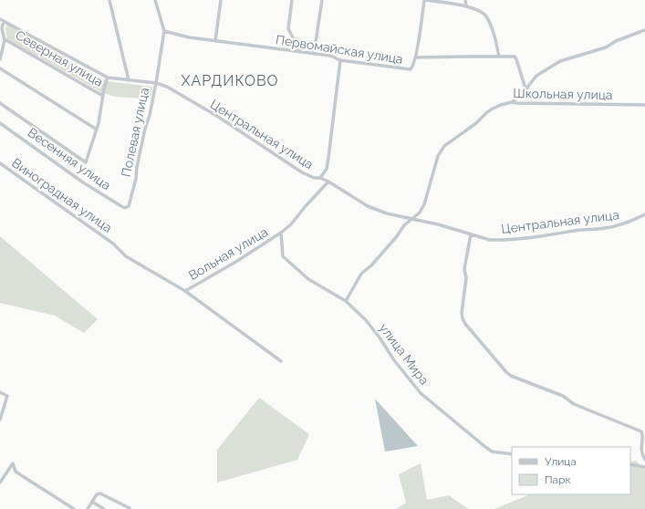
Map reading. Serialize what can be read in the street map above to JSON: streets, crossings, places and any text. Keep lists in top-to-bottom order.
{
  "streets": {
    "street": [
      "Первомайская улица",
      "Северная улица",
      "Школьная улица",
      "Полевая улица",
      "Центральная улица",
      "Весенняя улица",
      "Виноградная улица",
      "Вольная улица",
      "улица Мира"
    ]
  },
  "crossings": [
    ["Первомайская улица", "Полевая улица"],
    ["Школьная улица", "Центральная улица"],
    ["Школьная улица", "улица Мира"],
    ["Полевая улица", "Центральная улица"],
    ["Полевая улица", "Весенняя улица"],
    ["Центральная улица", "Вольная улица"],
    ["Виноградная улица", "Вольная улица"],
    ["Вольная улица", "улица Мира"]
  ],
  "districts": ["ХАРДИКОВО"],
  "legend": ["Улица", "Парк"]
}
